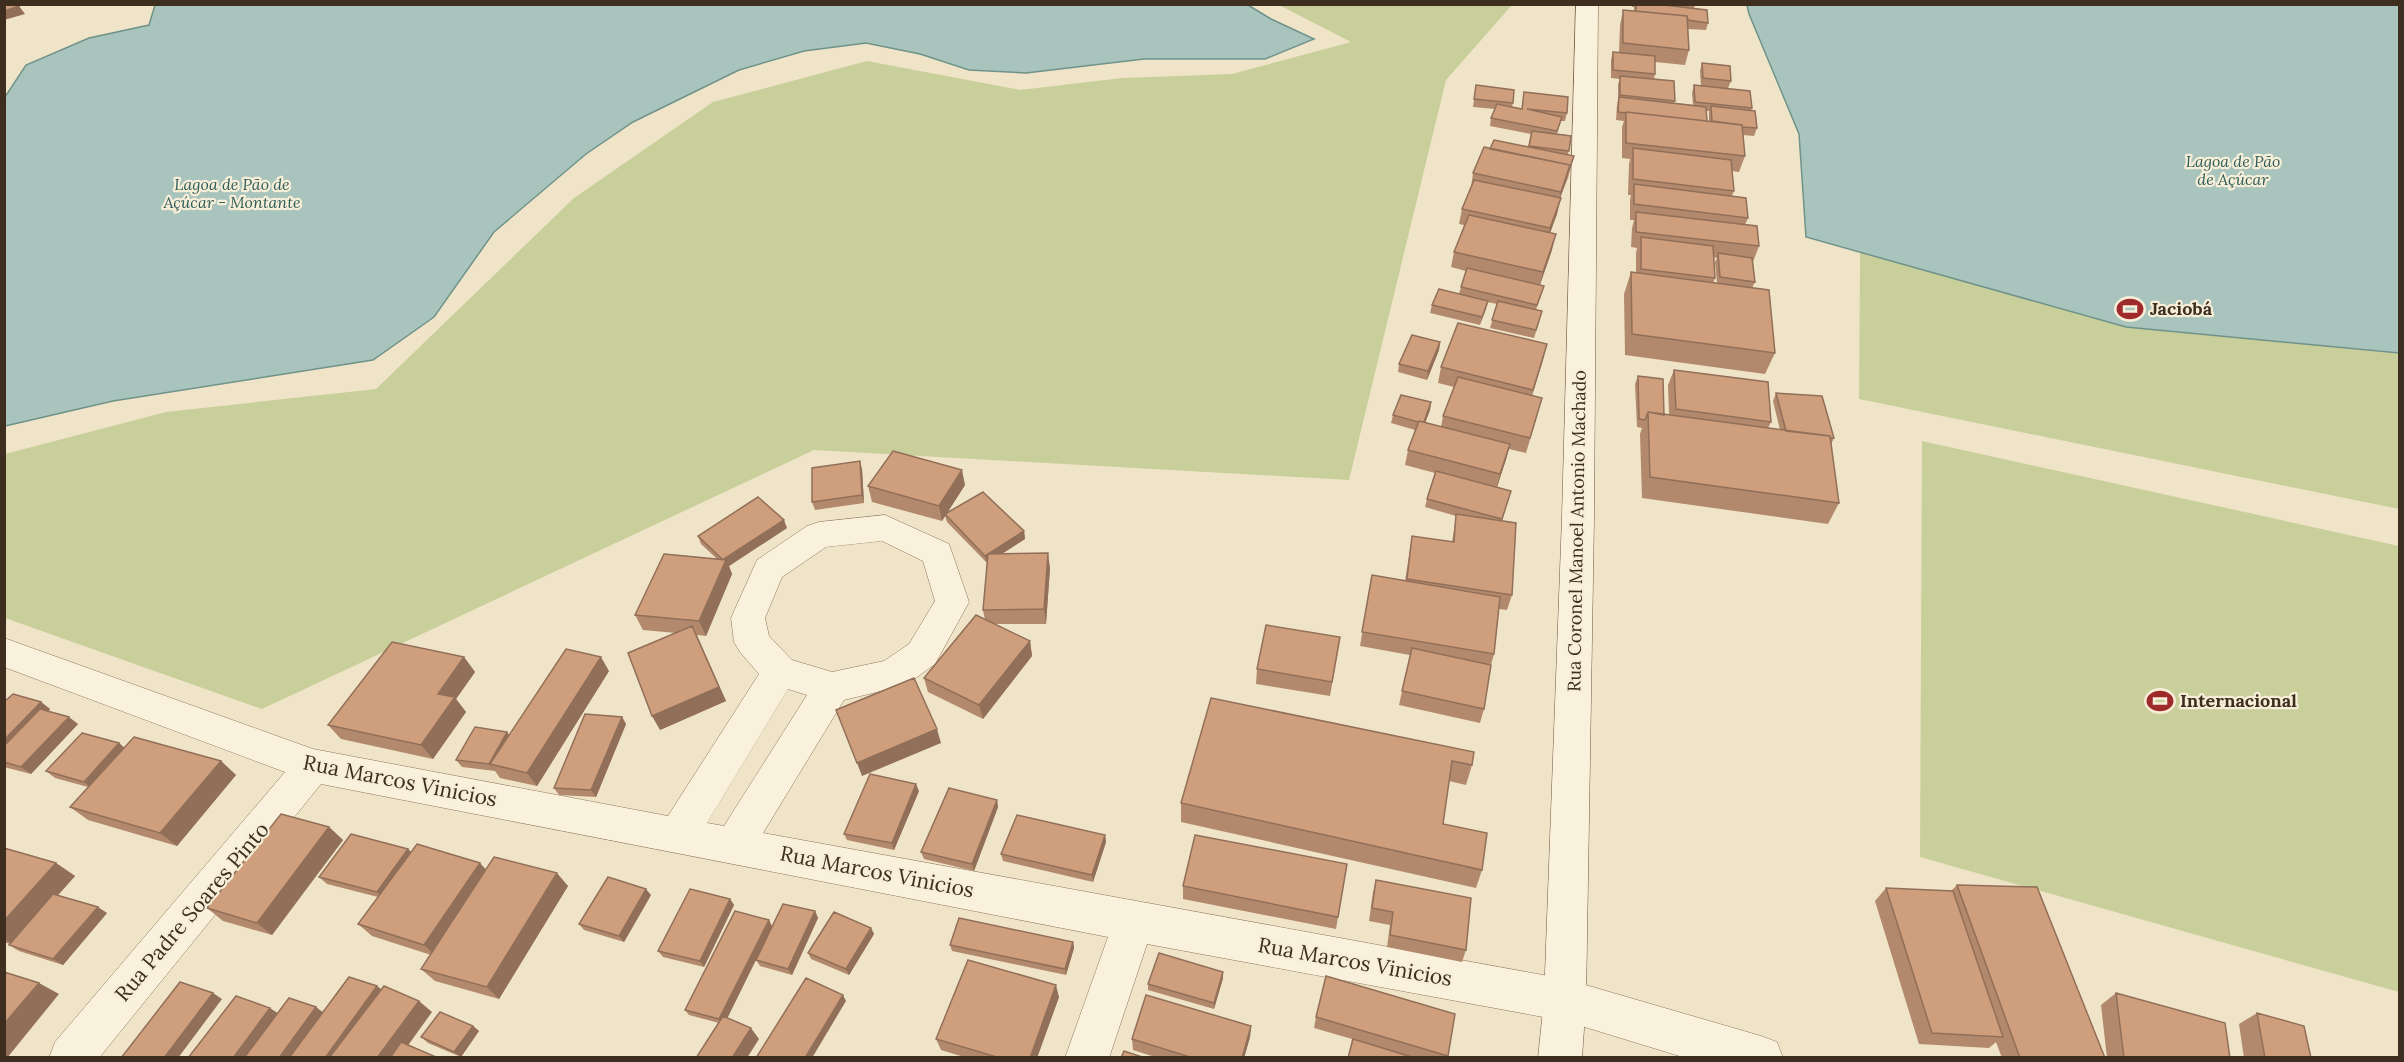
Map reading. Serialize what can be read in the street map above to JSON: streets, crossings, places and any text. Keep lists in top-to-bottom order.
{
  "streets": {
    "street": ["Rua Coronel Manoel Antonio Machado", "Rua Marcos Vinicios", "Rua Padre Soares Pinto"]
  },
  "crossings": [
    ["Rua Coronel Manoel Antonio Machado", "Rua Marcos Vinicios"],
    ["Rua Marcos Vinicios", "Rua Padre Soares Pinto"]
  ],
  "water": ["Lagoa de Pão de Açúcar", "Lagoa de Pão de Açúcar - Montante"],
  "places": {
    "sports": ["Jaciobá", "Internacional"]
  }
}
